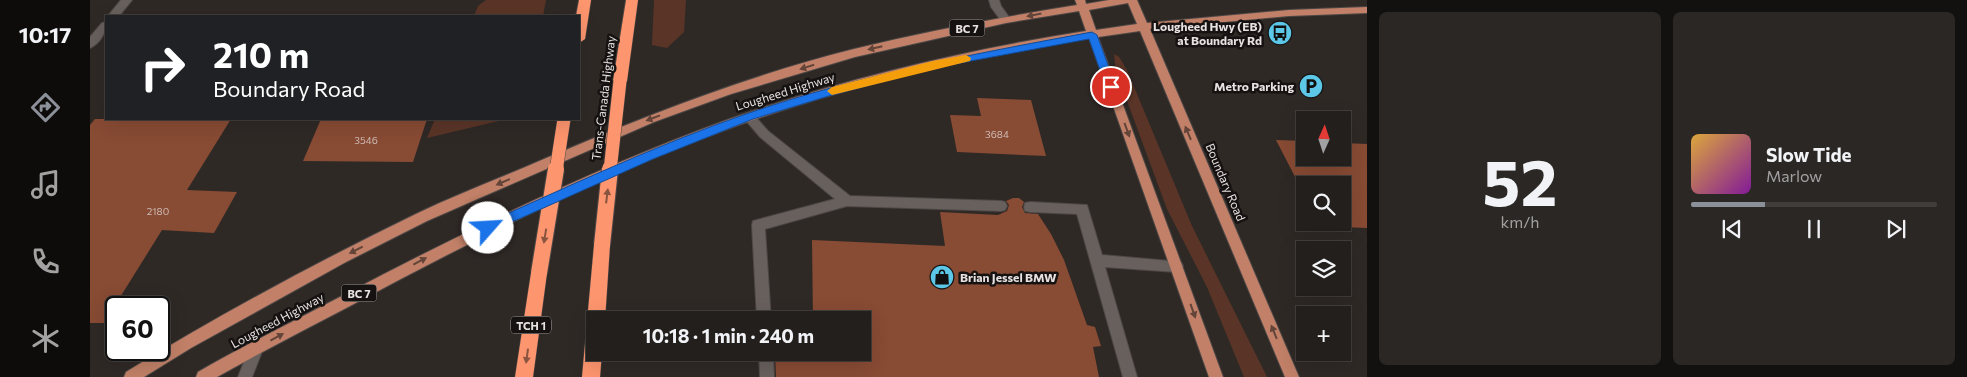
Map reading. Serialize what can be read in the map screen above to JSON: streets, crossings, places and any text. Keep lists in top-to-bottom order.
{
  "streets": {
    "highway": ["Trans-Canada Highway", "TCH 1"],
    "main road": ["BC 7", "Lougheed Highway", "Boundary Road"]
  },
  "crossings": [
    ["Lougheed Highway", "Boundary Road"]
  ],
  "places": {
    "bus stop": ["Lougheed Hwy (EB) at Boundary Rd"],
    "parking": ["Metro Parking"],
    "shop": ["Brian Jessel BMW"]
  },
  "house_numbers": ["3684", "3546", "2180"],
  "north": "top",
  "page": {
    "tabs": "10:17",
    "tile": ["52", "km/h"],
    "turn": ["210 m", "Boundary Road"],
    "map_buttons": "+",
    "song": ["Slow Tide", "Marlow"],
    "limit": "60",
    "trip": "10:18 · 1 min · 240 m"
  }
}
